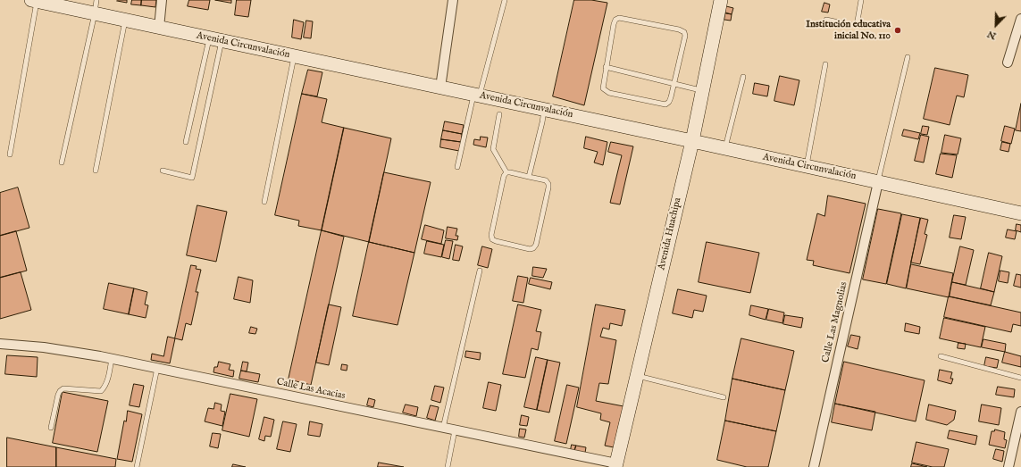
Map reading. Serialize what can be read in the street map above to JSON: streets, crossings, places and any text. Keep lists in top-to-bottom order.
{
  "streets": {
    "street": [
      "Avenida Circunvalación",
      "Avenida Huachipa",
      "Calle Las Magnolias",
      "Calle Las Acacias"
    ]
  },
  "crossings": [
    ["Avenida Circunvalación", "Avenida Huachipa"],
    ["Avenida Circunvalación", "Calle Las Magnolias"],
    ["Avenida Huachipa", "Calle Las Acacias"]
  ],
  "places": ["Institución educativa inicial No. 110"],
  "north": "bottom left"
}
